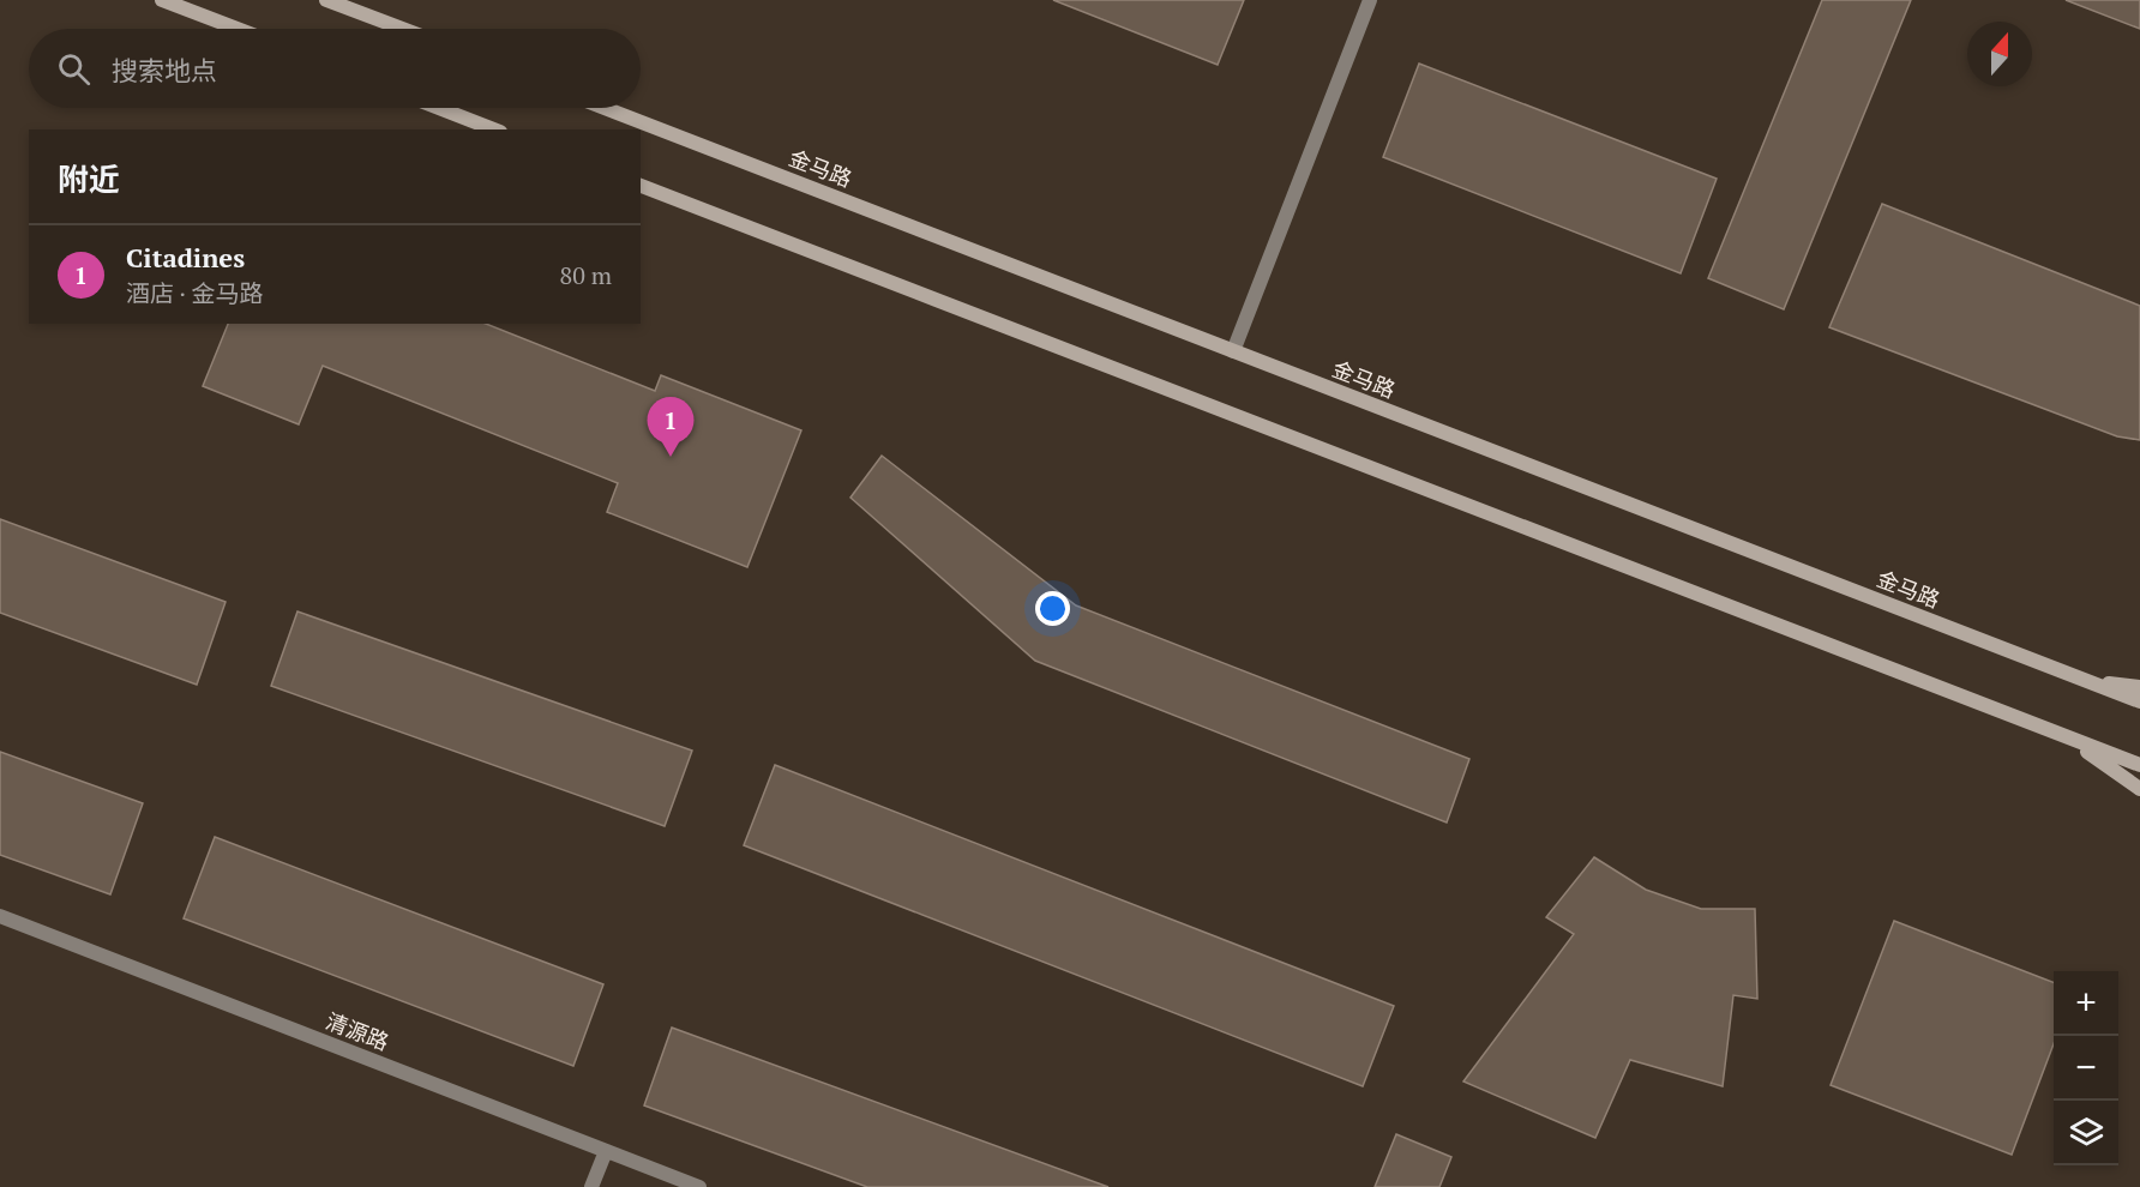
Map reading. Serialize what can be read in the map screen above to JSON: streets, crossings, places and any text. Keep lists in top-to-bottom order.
{
  "streets": {
    "main road": ["金马路"],
    "street": ["清源路"]
  },
  "north": "top",
  "page": {
    "search": "搜索地点",
    "heading": "附近",
    "list": [
      {
        "mark": "1",
        "name": "Citadines",
        "note": "酒店 · 金马路",
        "value": "80 m"
      }
    ],
    "pins": "1",
    "map_buttons": ["+", "−"]
  }
}
